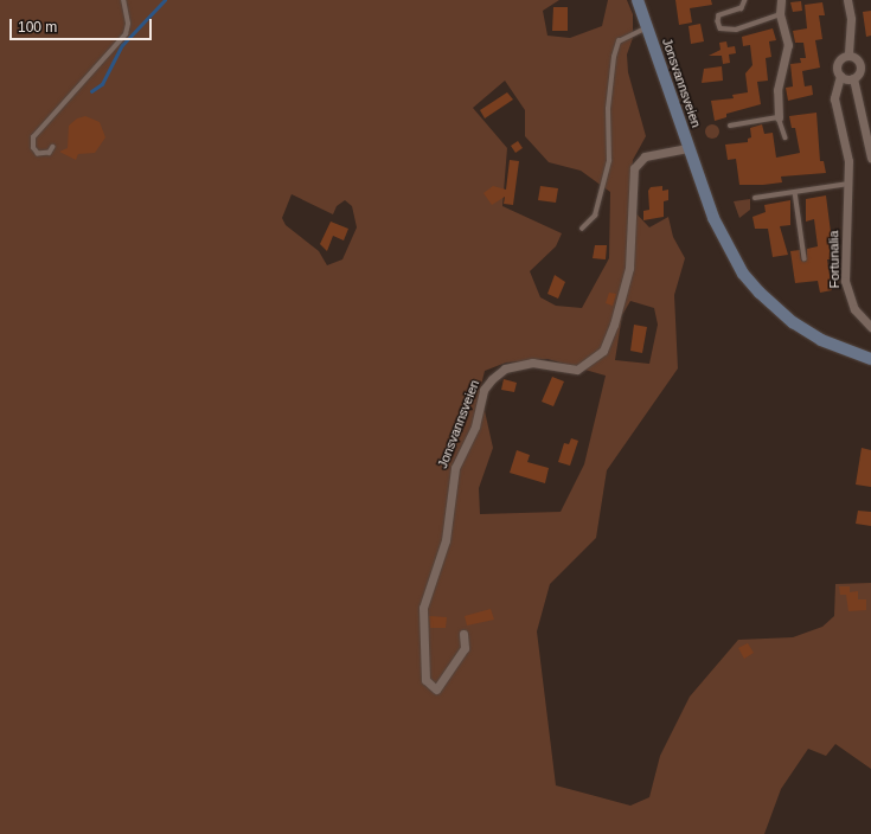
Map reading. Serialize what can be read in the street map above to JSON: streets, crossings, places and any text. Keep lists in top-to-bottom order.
{
  "streets": {
    "main road": ["Jonsvannsveien"],
    "street": ["Fortunalia"]
  },
  "scale_bar": "100 m"
}
